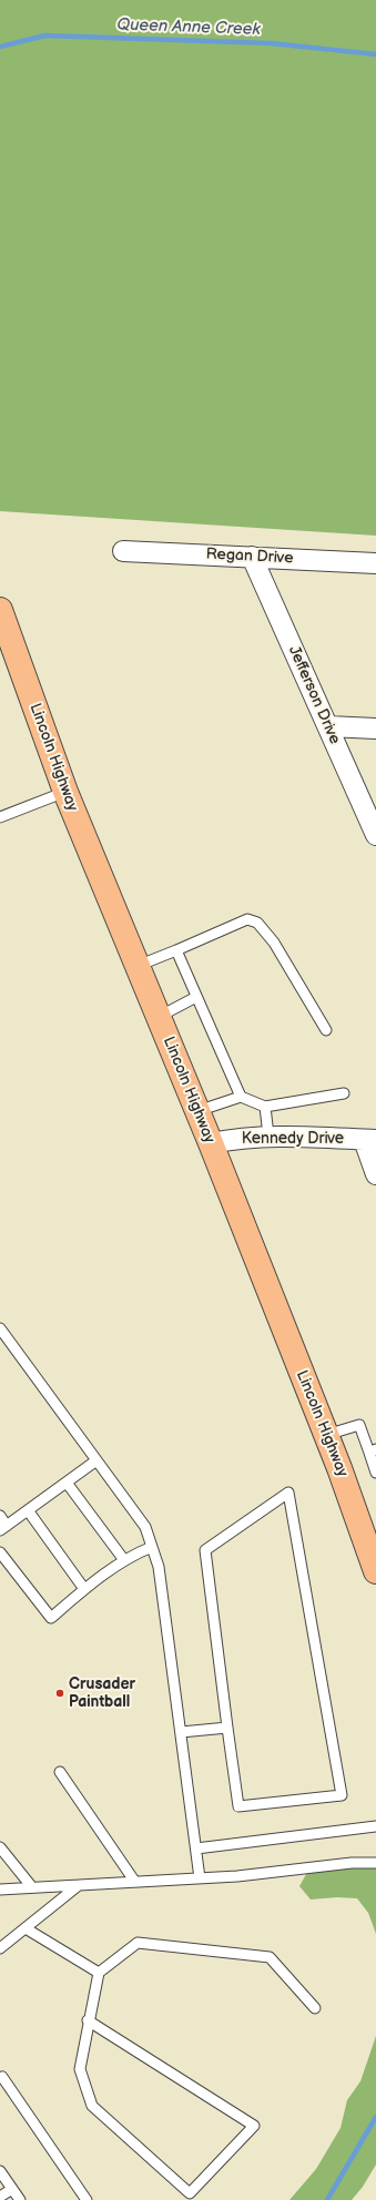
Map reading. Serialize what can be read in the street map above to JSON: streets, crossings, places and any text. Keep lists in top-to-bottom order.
{
  "streets": {
    "main road": ["Lincoln Highway"],
    "street": ["Regan Drive", "Jefferson Drive", "Kennedy Drive"]
  },
  "crossings": [
    ["Regan Drive", "Jefferson Drive"],
    ["Lincoln Highway", "Kennedy Drive"]
  ],
  "water": ["Queen Anne Creek"],
  "places": ["Crusader Paintball"]
}
